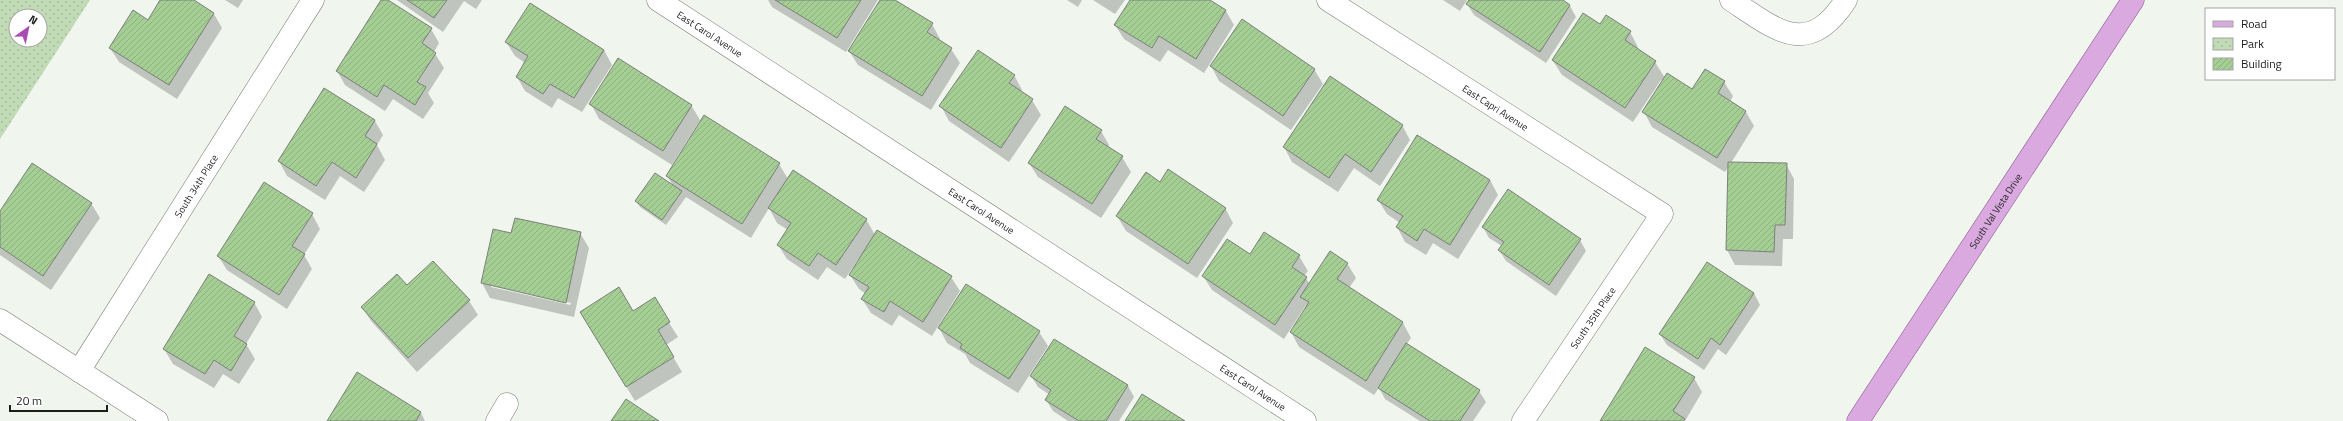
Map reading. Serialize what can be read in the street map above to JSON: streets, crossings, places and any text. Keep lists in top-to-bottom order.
{
  "streets": {
    "main road": ["South Val Vista Drive"],
    "street": [
      "East Carol Avenue",
      "East Capri Avenue",
      "South 34th Place",
      "South 35th Place"
    ]
  },
  "crossings": [
    ["East Capri Avenue", "South 35th Place"]
  ],
  "legend": ["Road", "Park", "Building"],
  "scale_bar": "20 m",
  "north": "top right"
}
